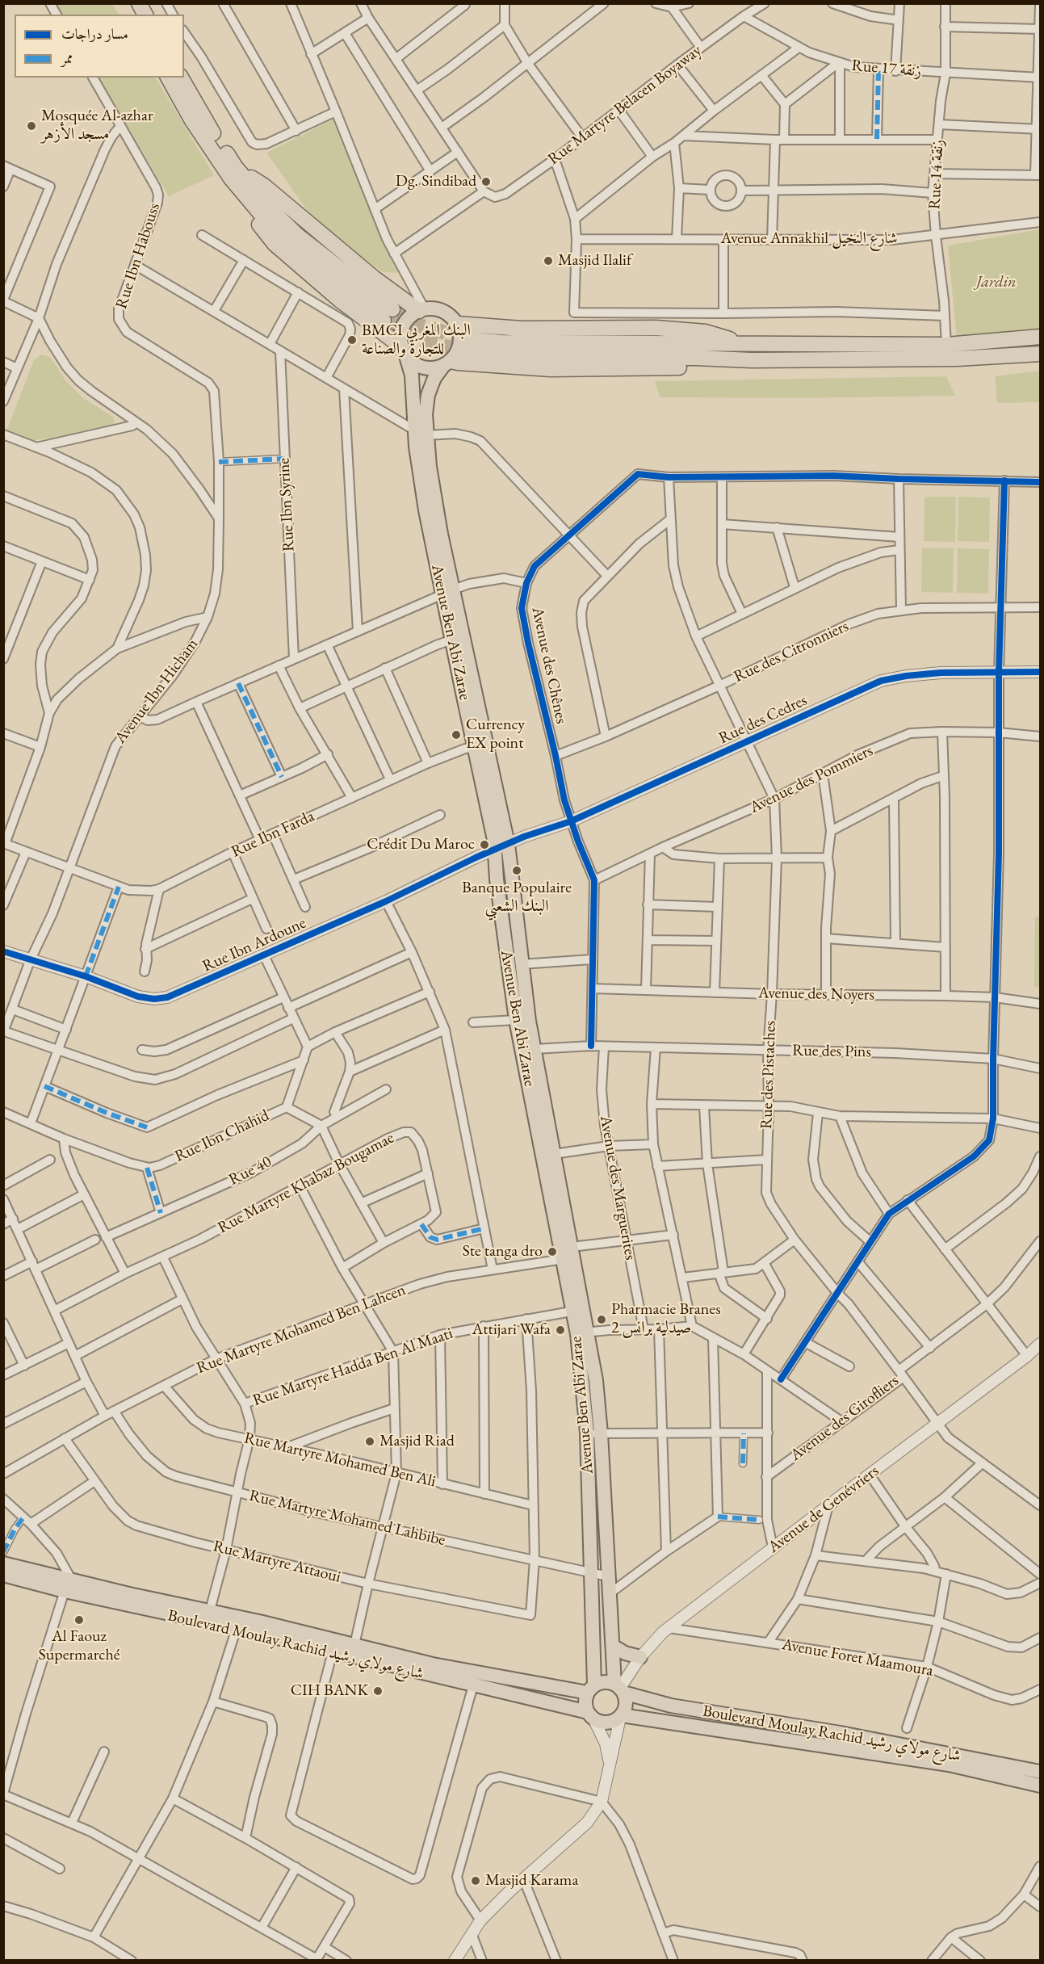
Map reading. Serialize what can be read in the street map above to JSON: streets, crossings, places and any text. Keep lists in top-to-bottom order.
{
  "streets": {
    "main road": ["Avenue Ben Abi Zarae", "Boulevard Moulay Rachid شارع مولاي رشيد"],
    "street": [
      "Rue 17 زنقة",
      "Rue Martyre Belacen Boyaway",
      "Rue 14 زنقة",
      "Avenue Annakhil شارع النخيل",
      "Rue Ibn Habouss",
      "Rue Ibn Syrine",
      "Rue des Citronniers",
      "Avenue des Chênes",
      "Avenue Ibn Hicham",
      "Rue des Cedres",
      "Avenue des Pommiers",
      "Rue Ibn Farda",
      "Rue Ibn Ardoune",
      "Avenue des Noyers",
      "Rue des Pins",
      "Rue des Pistaches",
      "Rue Ibn Chahid",
      "Rue 40",
      "Rue Martyre Khabaz Bougamae",
      "Avenue des Marguerites",
      "Rue Martyre Mohamed Ben Lahcen",
      "Rue Martyre Hadda Ben Al Maati",
      "Avenue des Girofliers",
      "Rue Martyre Mohamed Ben Ali",
      "Avenue de Genévriers",
      "Rue Martyre Mohamed Lahbibe",
      "Rue Martyre Attaoui",
      "Avenue Foret Maamoura"
    ]
  },
  "crossings": [
    ["Rue 17 زنقة", "Rue Martyre Belacen Boyaway"],
    ["Rue 17 زنقة", "Rue 14 زنقة"],
    ["Rue 14 زنقة", "Avenue Annakhil شارع النخيل"],
    ["Rue Ibn Habouss", "Avenue Ibn Hicham"],
    ["Avenue Ben Abi Zarae", "Rue des Cedres"],
    ["Avenue Ben Abi Zarae", "Rue Ibn Farda"],
    ["Avenue Ben Abi Zarae", "Rue Ibn Ardoune"],
    ["Avenue Ben Abi Zarae", "Rue des Pins"],
    ["Avenue Ben Abi Zarae", "Rue Martyre Mohamed Ben Lahcen"],
    ["Avenue Ben Abi Zarae", "Rue Martyre Hadda Ben Al Maati"],
    ["Avenue Ben Abi Zarae", "Avenue de Genévriers"],
    ["Avenue Ben Abi Zarae", "Rue Martyre Mohamed Lahbibe"],
    ["Avenue Ben Abi Zarae", "Boulevard Moulay Rachid شارع مولاي رشيد"],
    ["Rue des Citronniers", "Avenue des Chênes"],
    ["Rue des Citronniers", "Rue des Pistaches"],
    ["Avenue des Chênes", "Rue des Cedres"],
    ["Avenue des Chênes", "Avenue des Pommiers"],
    ["Avenue des Chênes", "Rue des Pistaches"],
    ["Avenue Ibn Hicham", "Rue Ibn Farda"],
    ["Avenue Ibn Hicham", "Rue Ibn Ardoune"],
    ["Rue des Cedres", "Rue Ibn Ardoune"],
    ["Rue des Cedres", "Rue des Pistaches"],
    ["Avenue des Pommiers", "Rue des Pistaches"],
    ["Avenue des Noyers", "Rue des Pistaches"],
    ["Rue des Pins", "Rue des Pistaches"],
    ["Rue des Pins", "Avenue des Marguerites"],
    ["Rue des Pistaches", "Avenue des Girofliers"],
    ["Rue des Pistaches", "Avenue de Genévriers"],
    ["Rue Martyre Mohamed Ben Lahcen", "Rue Martyre Mohamed Ben Ali"],
    ["Rue Martyre Mohamed Ben Lahcen", "Rue Martyre Mohamed Lahbibe"],
    ["Rue Martyre Mohamed Ben Lahcen", "Rue Martyre Attaoui"],
    ["Rue Martyre Hadda Ben Al Maati", "Rue Martyre Mohamed Ben Ali"],
    ["Rue Martyre Hadda Ben Al Maati", "Rue Martyre Mohamed Lahbibe"],
    ["Rue Martyre Hadda Ben Al Maati", "Rue Martyre Attaoui"],
    ["Rue Martyre Hadda Ben Al Maati", "Boulevard Moulay Rachid شارع مولاي رشيد"],
    ["Avenue de Genévriers", "Boulevard Moulay Rachid شارع مولاي رشيد"],
    ["Avenue de Genévriers", "Avenue Foret Maamoura"],
    ["Rue Martyre Mohamed Lahbibe", "Rue Martyre Attaoui"]
  ],
  "parks": ["Jardin"],
  "places": [
    "Mosquée Al-azhar مسجد الأزهر",
    "Dg. Sindibad",
    "Masjid Ilalif",
    "BMCI البنك المغربي للتجارة والصناعة",
    "Currency EX point",
    "Crédit Du Maroc",
    "Banque Populaire البنك الشعبي",
    "Ste tanga dro",
    "Pharmacie Branes 2 صيدلية برانس",
    "Attijari Wafa",
    "Masjid Riad",
    "Al Faouz Supermarché",
    "CIH BANK",
    "Masjid Karama"
  ],
  "legend": ["مسار دراجات", "ممر"]
}
